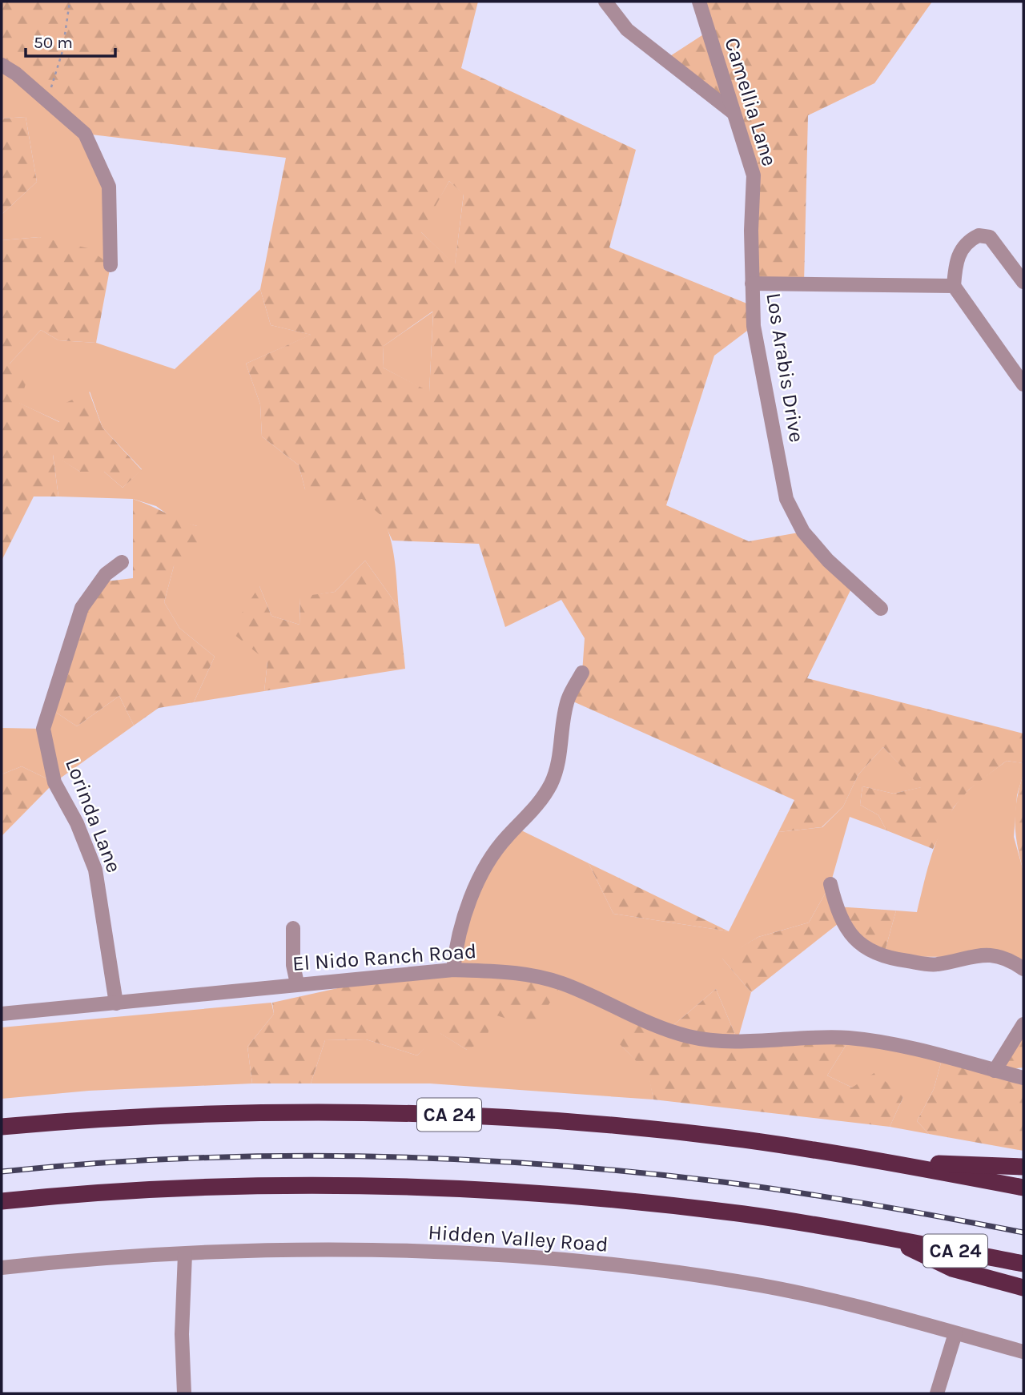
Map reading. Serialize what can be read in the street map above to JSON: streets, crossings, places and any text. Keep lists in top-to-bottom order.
{
  "streets": {
    "highway": ["CA 24"],
    "street": [
      "Camellia Lane",
      "Los Arabis Drive",
      "Lorinda Lane",
      "El Nido Ranch Road",
      "Hidden Valley Road"
    ]
  },
  "crossings": [
    ["Camellia Lane", "Los Arabis Drive"],
    ["Lorinda Lane", "El Nido Ranch Road"]
  ],
  "scale_bar": "50 m"
}
